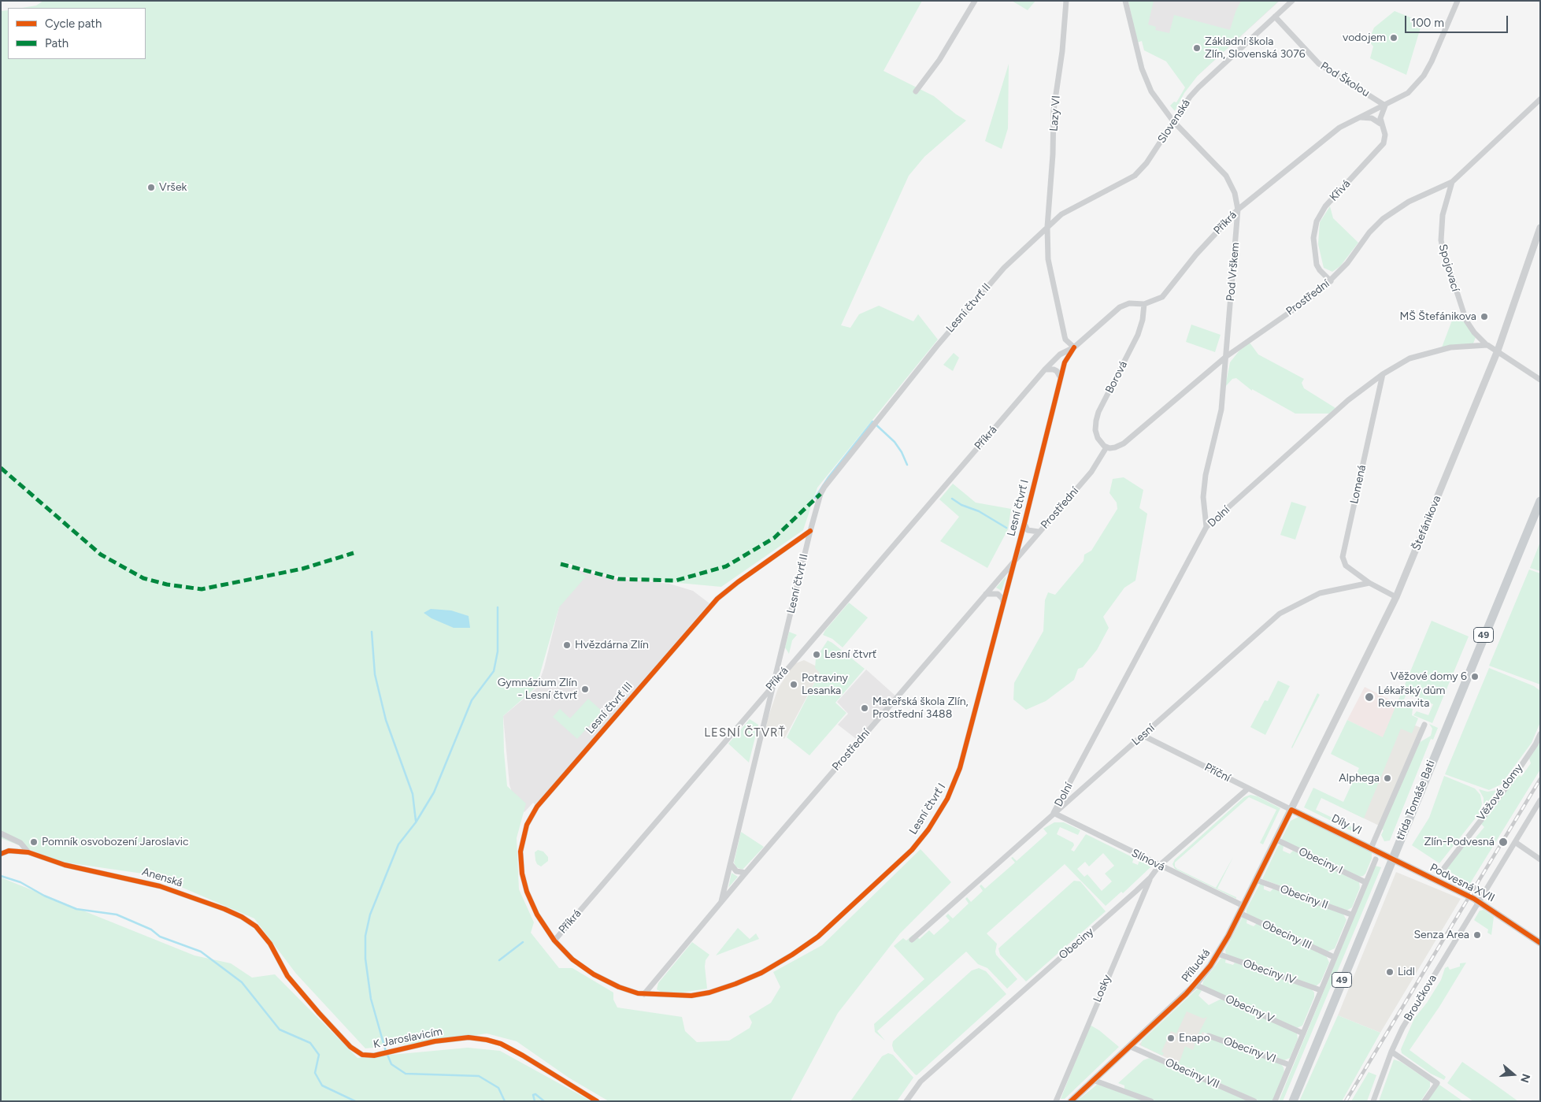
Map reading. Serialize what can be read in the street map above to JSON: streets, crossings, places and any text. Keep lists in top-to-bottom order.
{
  "streets": {
    "main road": ["49", "třída Tomáše Bati"],
    "street": [
      "Pod Školou",
      "Lazy VI",
      "Slovenská",
      "Křivá",
      "Příkrá",
      "Spojovací",
      "Pod Vrškem",
      "Prostřední",
      "Lesní čtvrť II",
      "Borová",
      "Lomená",
      "Lesní čtvrť I",
      "Dolní",
      "Štefánikova",
      "Lesní čtvrť III",
      "Lesní",
      "Příční",
      "Věžové domy",
      "Díly VI",
      "Slínová",
      "Obeciny I",
      "Anenská",
      "Podvesná XVII",
      "Obeciny II",
      "Obeciny III",
      "Obeciny",
      "Přílucká",
      "Obeciny IV",
      "Losky",
      "Broučkova",
      "Obeciny V",
      "K Jaroslavicím",
      "Obeciny VI",
      "Obeciny VII"
    ]
  },
  "crossings": [
    ["Pod Školou", "Slovenská"],
    ["Pod Školou", "Křivá"],
    ["Pod Školou", "Příkrá"],
    ["Lazy VI", "Slovenská"],
    ["Lazy VI", "Lesní čtvrť II"],
    ["Slovenská", "Pod Vrškem"],
    ["Slovenská", "Lesní čtvrť II"],
    ["Křivá", "Příkrá"],
    ["Křivá", "Prostřední"],
    ["Příkrá", "Pod Vrškem"],
    ["Příkrá", "Lesní čtvrť II"],
    ["Příkrá", "Borová"],
    ["Příkrá", "Lesní čtvrť I"],
    ["Příkrá", "Lesní čtvrť III"],
    ["Spojovací", "Prostřední"],
    ["Spojovací", "Dolní"],
    ["Pod Vrškem", "Prostřední"],
    ["Pod Vrškem", "Dolní"],
    ["Prostřední", "Lesní čtvrť II"],
    ["Prostřední", "Borová"],
    ["Prostřední", "Lesní čtvrť I"],
    ["Lesní čtvrť II", "Lesní čtvrť III"],
    ["Lomená", "Dolní"],
    ["Lomená", "Lesní"],
    ["Lesní čtvrť I", "Lesní čtvrť III"],
    ["Dolní", "Lesní"],
    ["Dolní", "Slínová"],
    ["Štefánikova", "Příční"],
    ["Štefánikova", "Díly VI"],
    ["Štefánikova", "Přílucká"],
    ["Lesní", "Příční"],
    ["Lesní", "Slínová"],
    ["Příční", "Díly VI"],
    ["Příční", "Obeciny"],
    ["Příční", "Přílucká"],
    ["třída Tomáše Bati", "Díly VI"],
    ["třída Tomáše Bati", "Podvesná XVII"],
    ["Díly VI", "Podvesná XVII"],
    ["Díly VI", "Přílucká"],
    ["Slínová", "Obeciny"],
    ["Slínová", "Přílucká"],
    ["Obeciny I", "Přílucká"],
    ["Anenská", "K Jaroslavicím"],
    ["Podvesná XVII", "Broučkova"],
    ["Obeciny II", "Přílucká"],
    ["Obeciny III", "Přílucká"],
    ["Obeciny", "Losky"],
    ["Přílucká", "Obeciny IV"],
    ["Přílucká", "Obeciny V"],
    ["Přílucká", "Obeciny VII"]
  ],
  "districts": ["LESNÍ ČTVRŤ"],
  "places": [
    "vodojem",
    "Základní škola Zlín, Slovenská 3076",
    "Vršek",
    "MŠ Štefánikova",
    "Hvězdárna Zlín",
    "Lesní čtvrť",
    "Věžové domy 6",
    "Potraviny Lesanka",
    "Gymnázium Zlín - Lesní čtvrť",
    "Lékařský dům Revmavita",
    "Mateřská škola Zlín, Prostřední 3488",
    "Alphega",
    "Pomník osvobození Jaroslavic",
    "Zlín-Podvesná",
    "Senza Area",
    "Lidl",
    "Enapo"
  ],
  "legend": ["Cycle path", "Path"],
  "scale_bar": "100 m",
  "north": "right"
}
